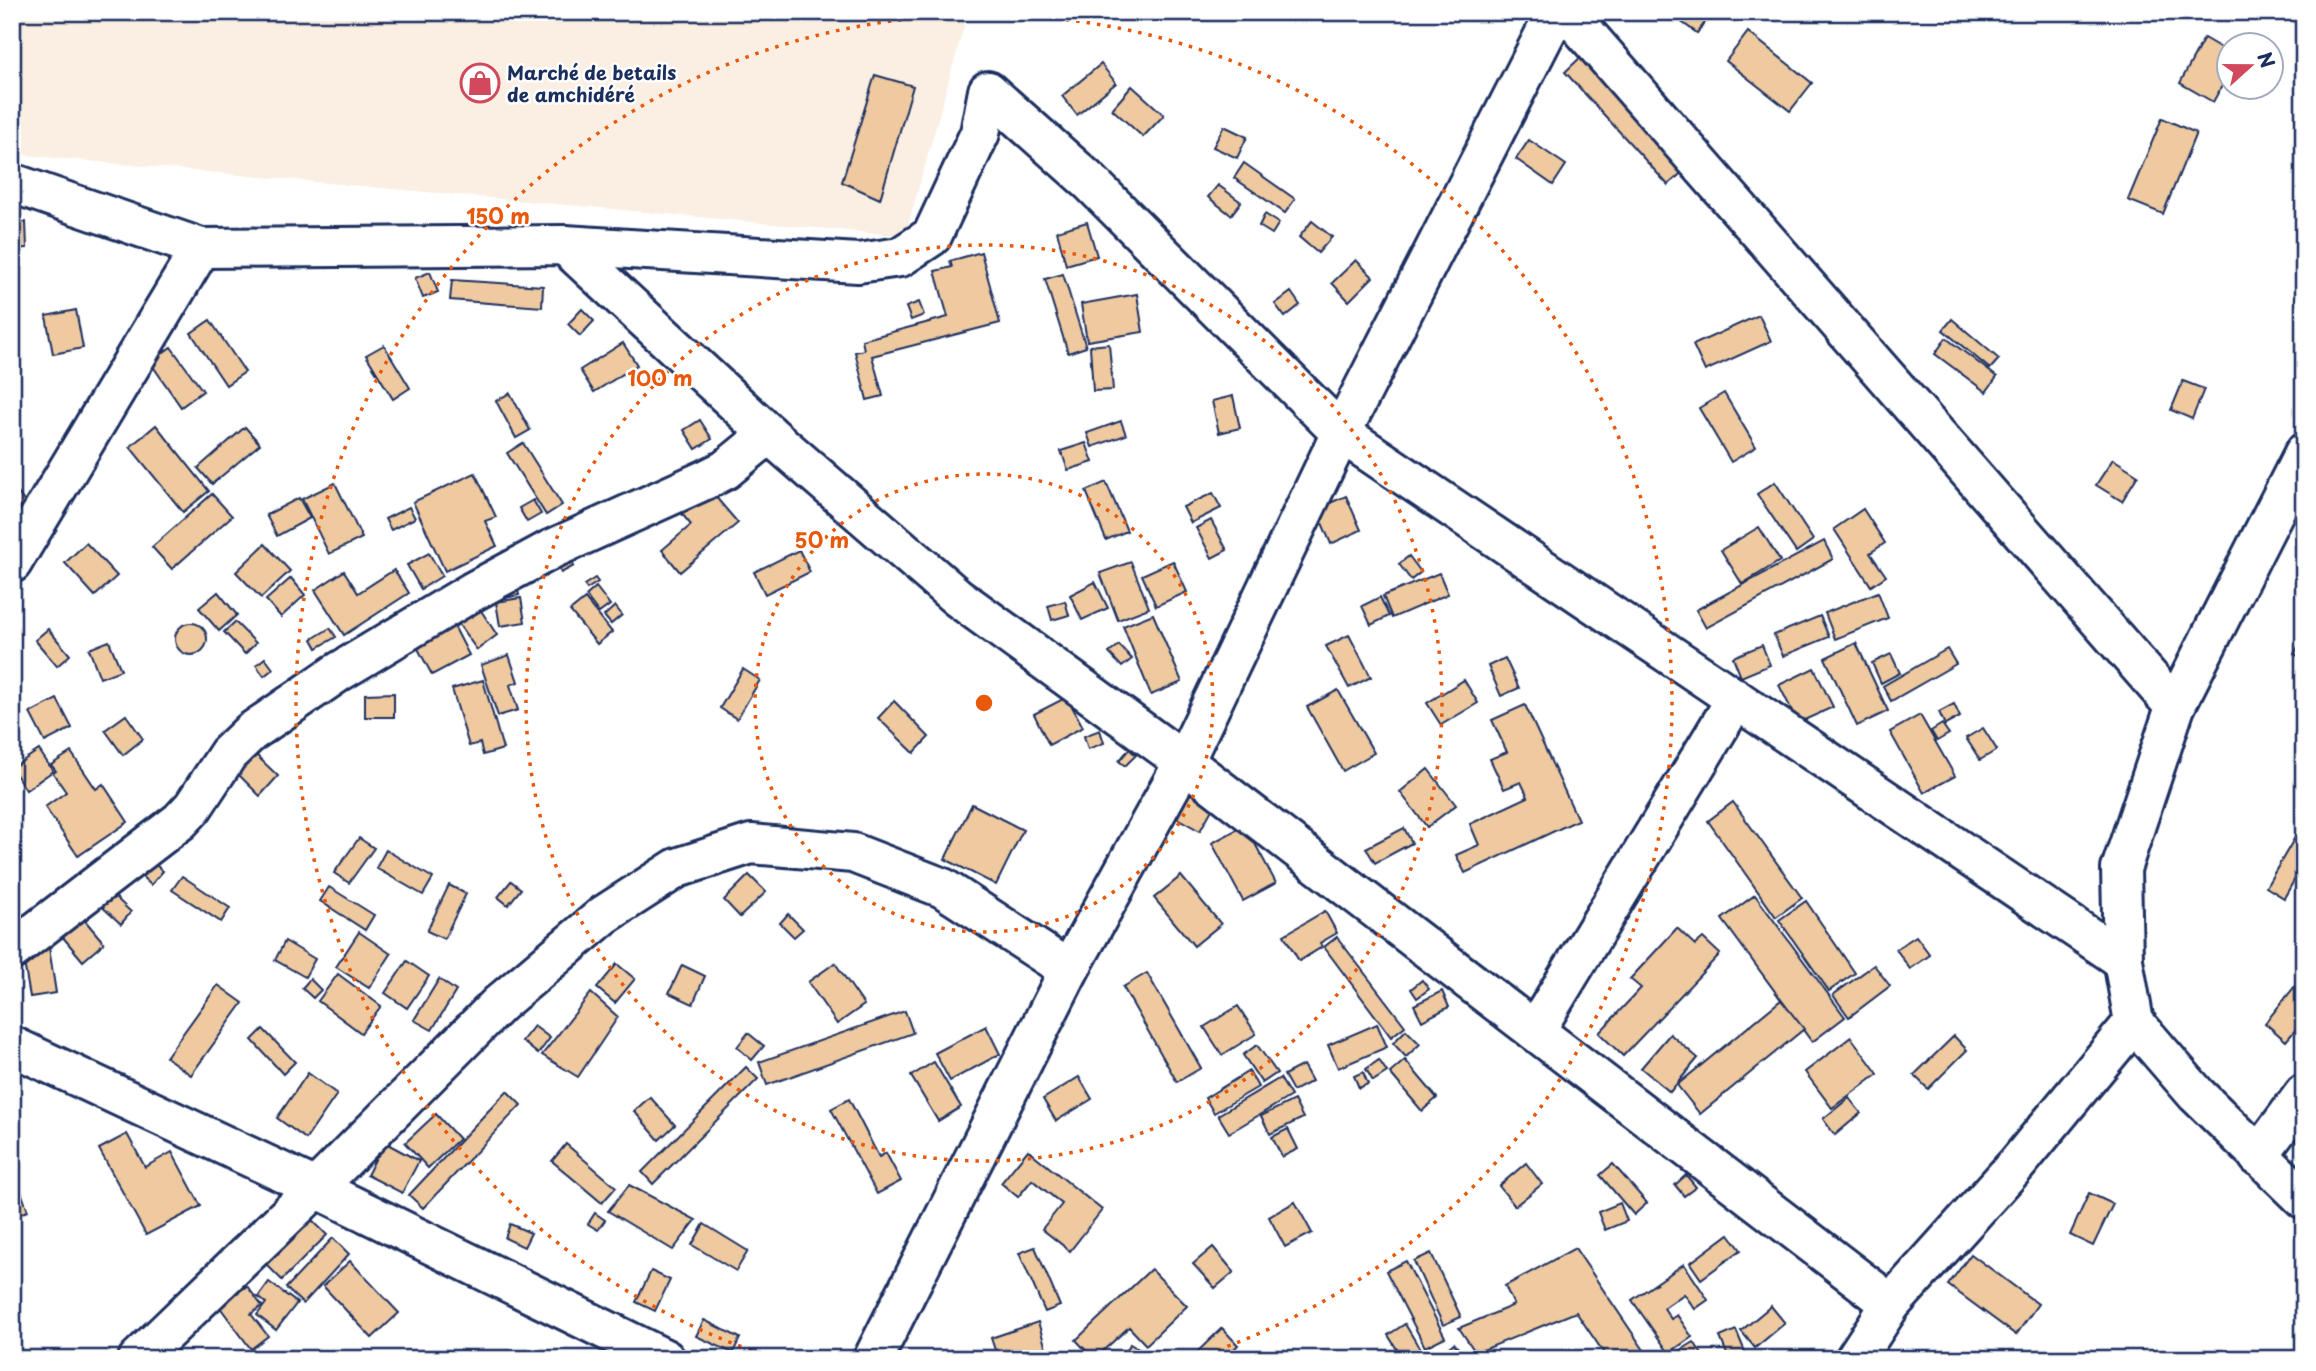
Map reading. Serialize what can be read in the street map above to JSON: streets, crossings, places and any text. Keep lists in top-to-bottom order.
{
  "places": {
    "shop": ["Marché de betails de amchidéré"]
  },
  "north": "right",
  "rings": ["150 m", "100 m", "50 m"]
}
